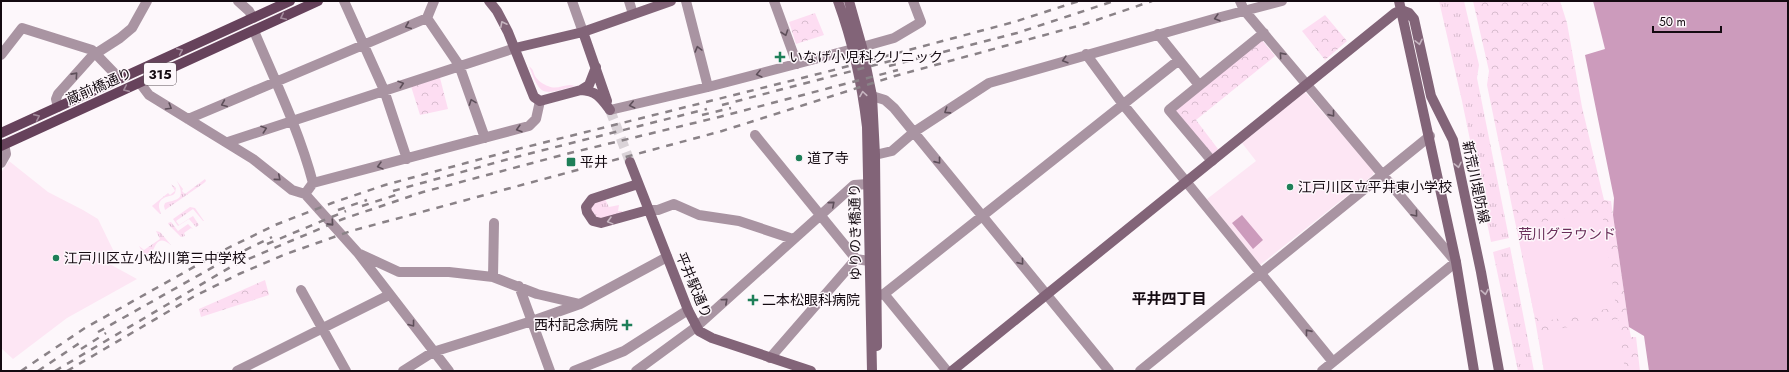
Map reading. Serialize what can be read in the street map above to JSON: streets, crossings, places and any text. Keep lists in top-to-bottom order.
{
  "streets": {
    "main road": ["315", "蔵前橋通り"],
    "street": ["新荒川堤防線", "ゆりのき橋通り", "平井駅通り"]
  },
  "districts": ["平井四丁目"],
  "parks": ["荒川グラウンド"],
  "places": {
    "health": ["いなげ小児科クリニック", "二本松眼科病院", "西村記念病院"],
    "other": ["道了寺", "江戸川区立平井東小学校", "江戸川区立小松川第三中学校"],
    "transit": ["平井"]
  },
  "scale_bar": "50 m"
}
